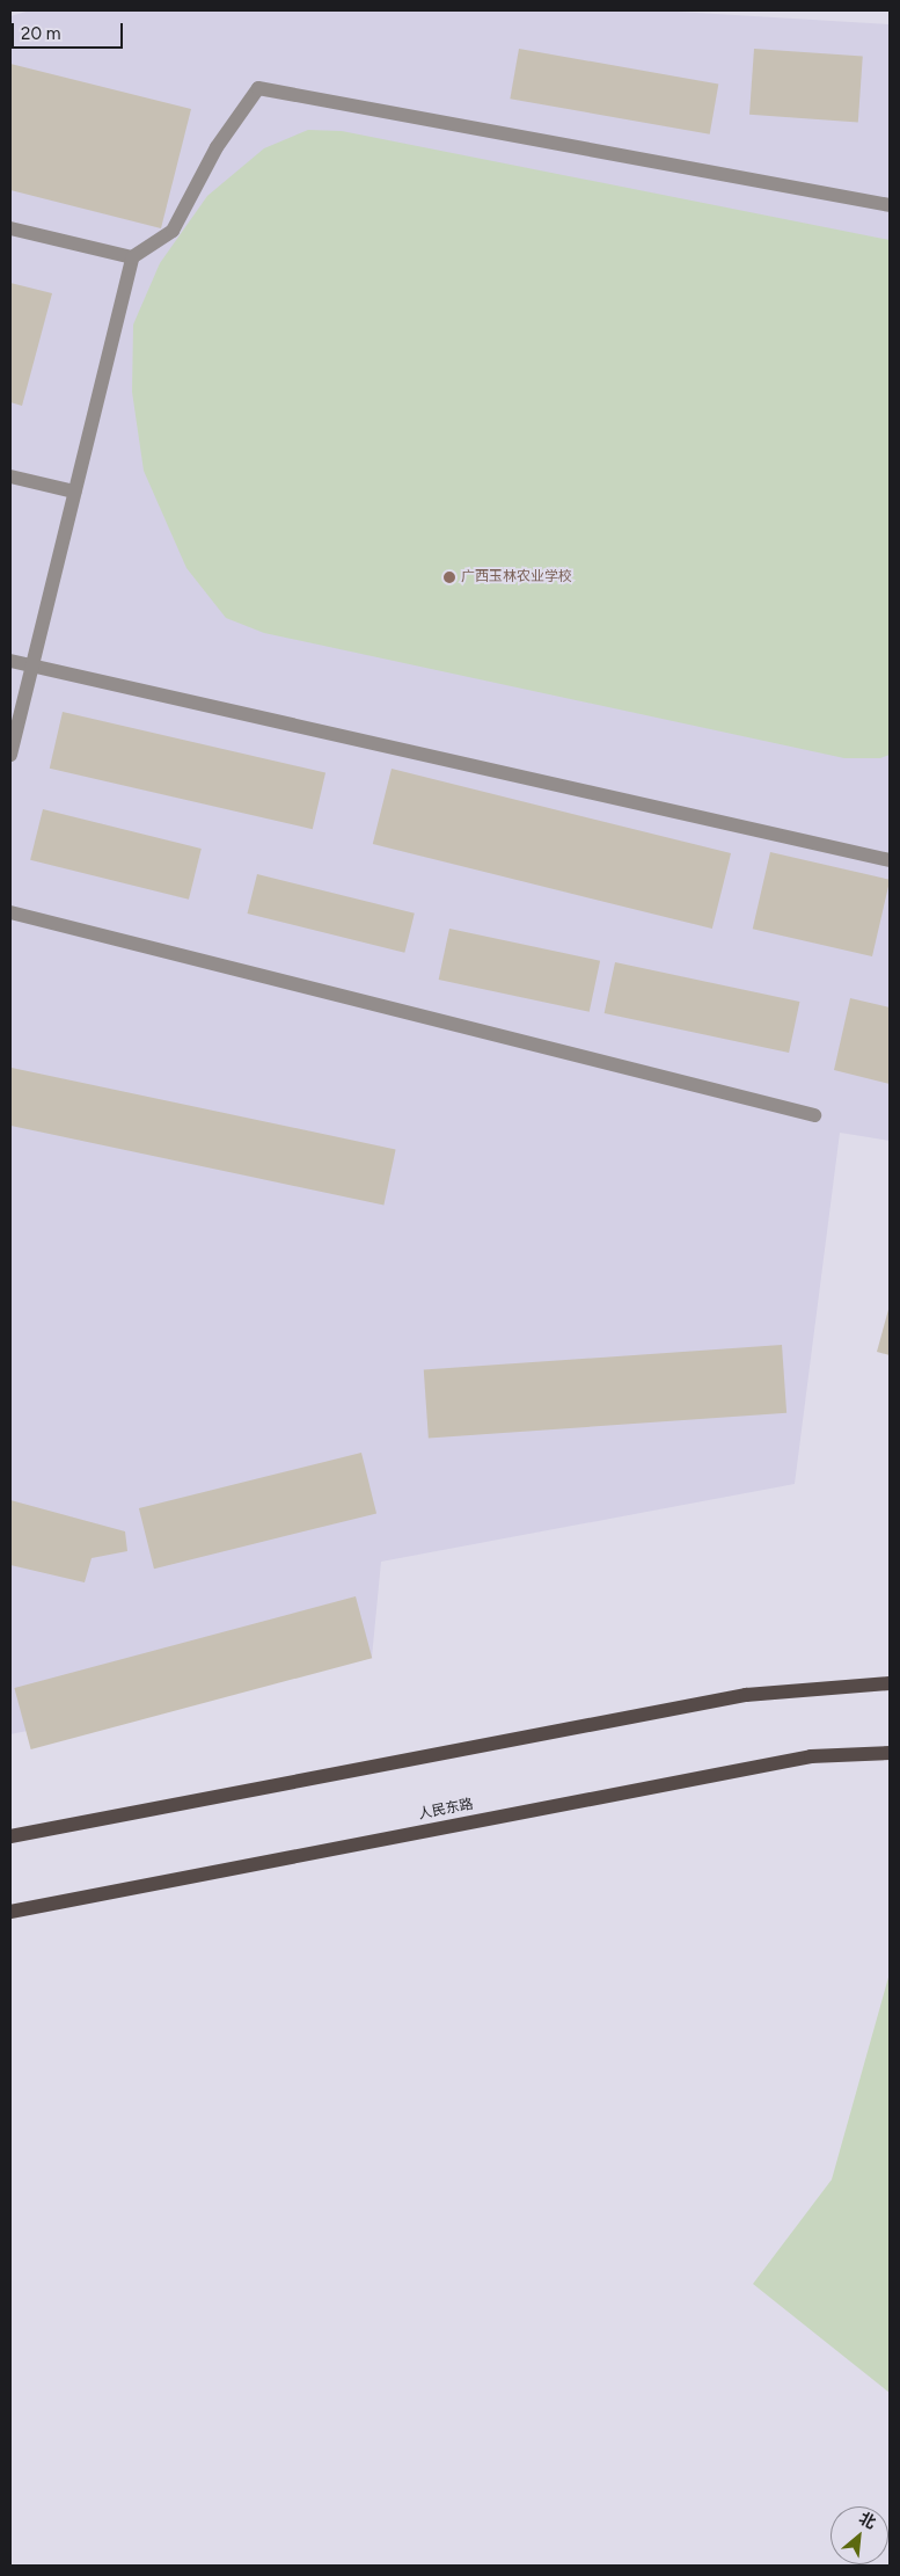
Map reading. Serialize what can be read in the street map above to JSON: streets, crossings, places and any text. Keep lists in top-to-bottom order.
{
  "streets": {
    "main road": ["人民东路"]
  },
  "places": ["广西玉林农业学校"],
  "scale_bar": "20 m",
  "north": "top right"
}
